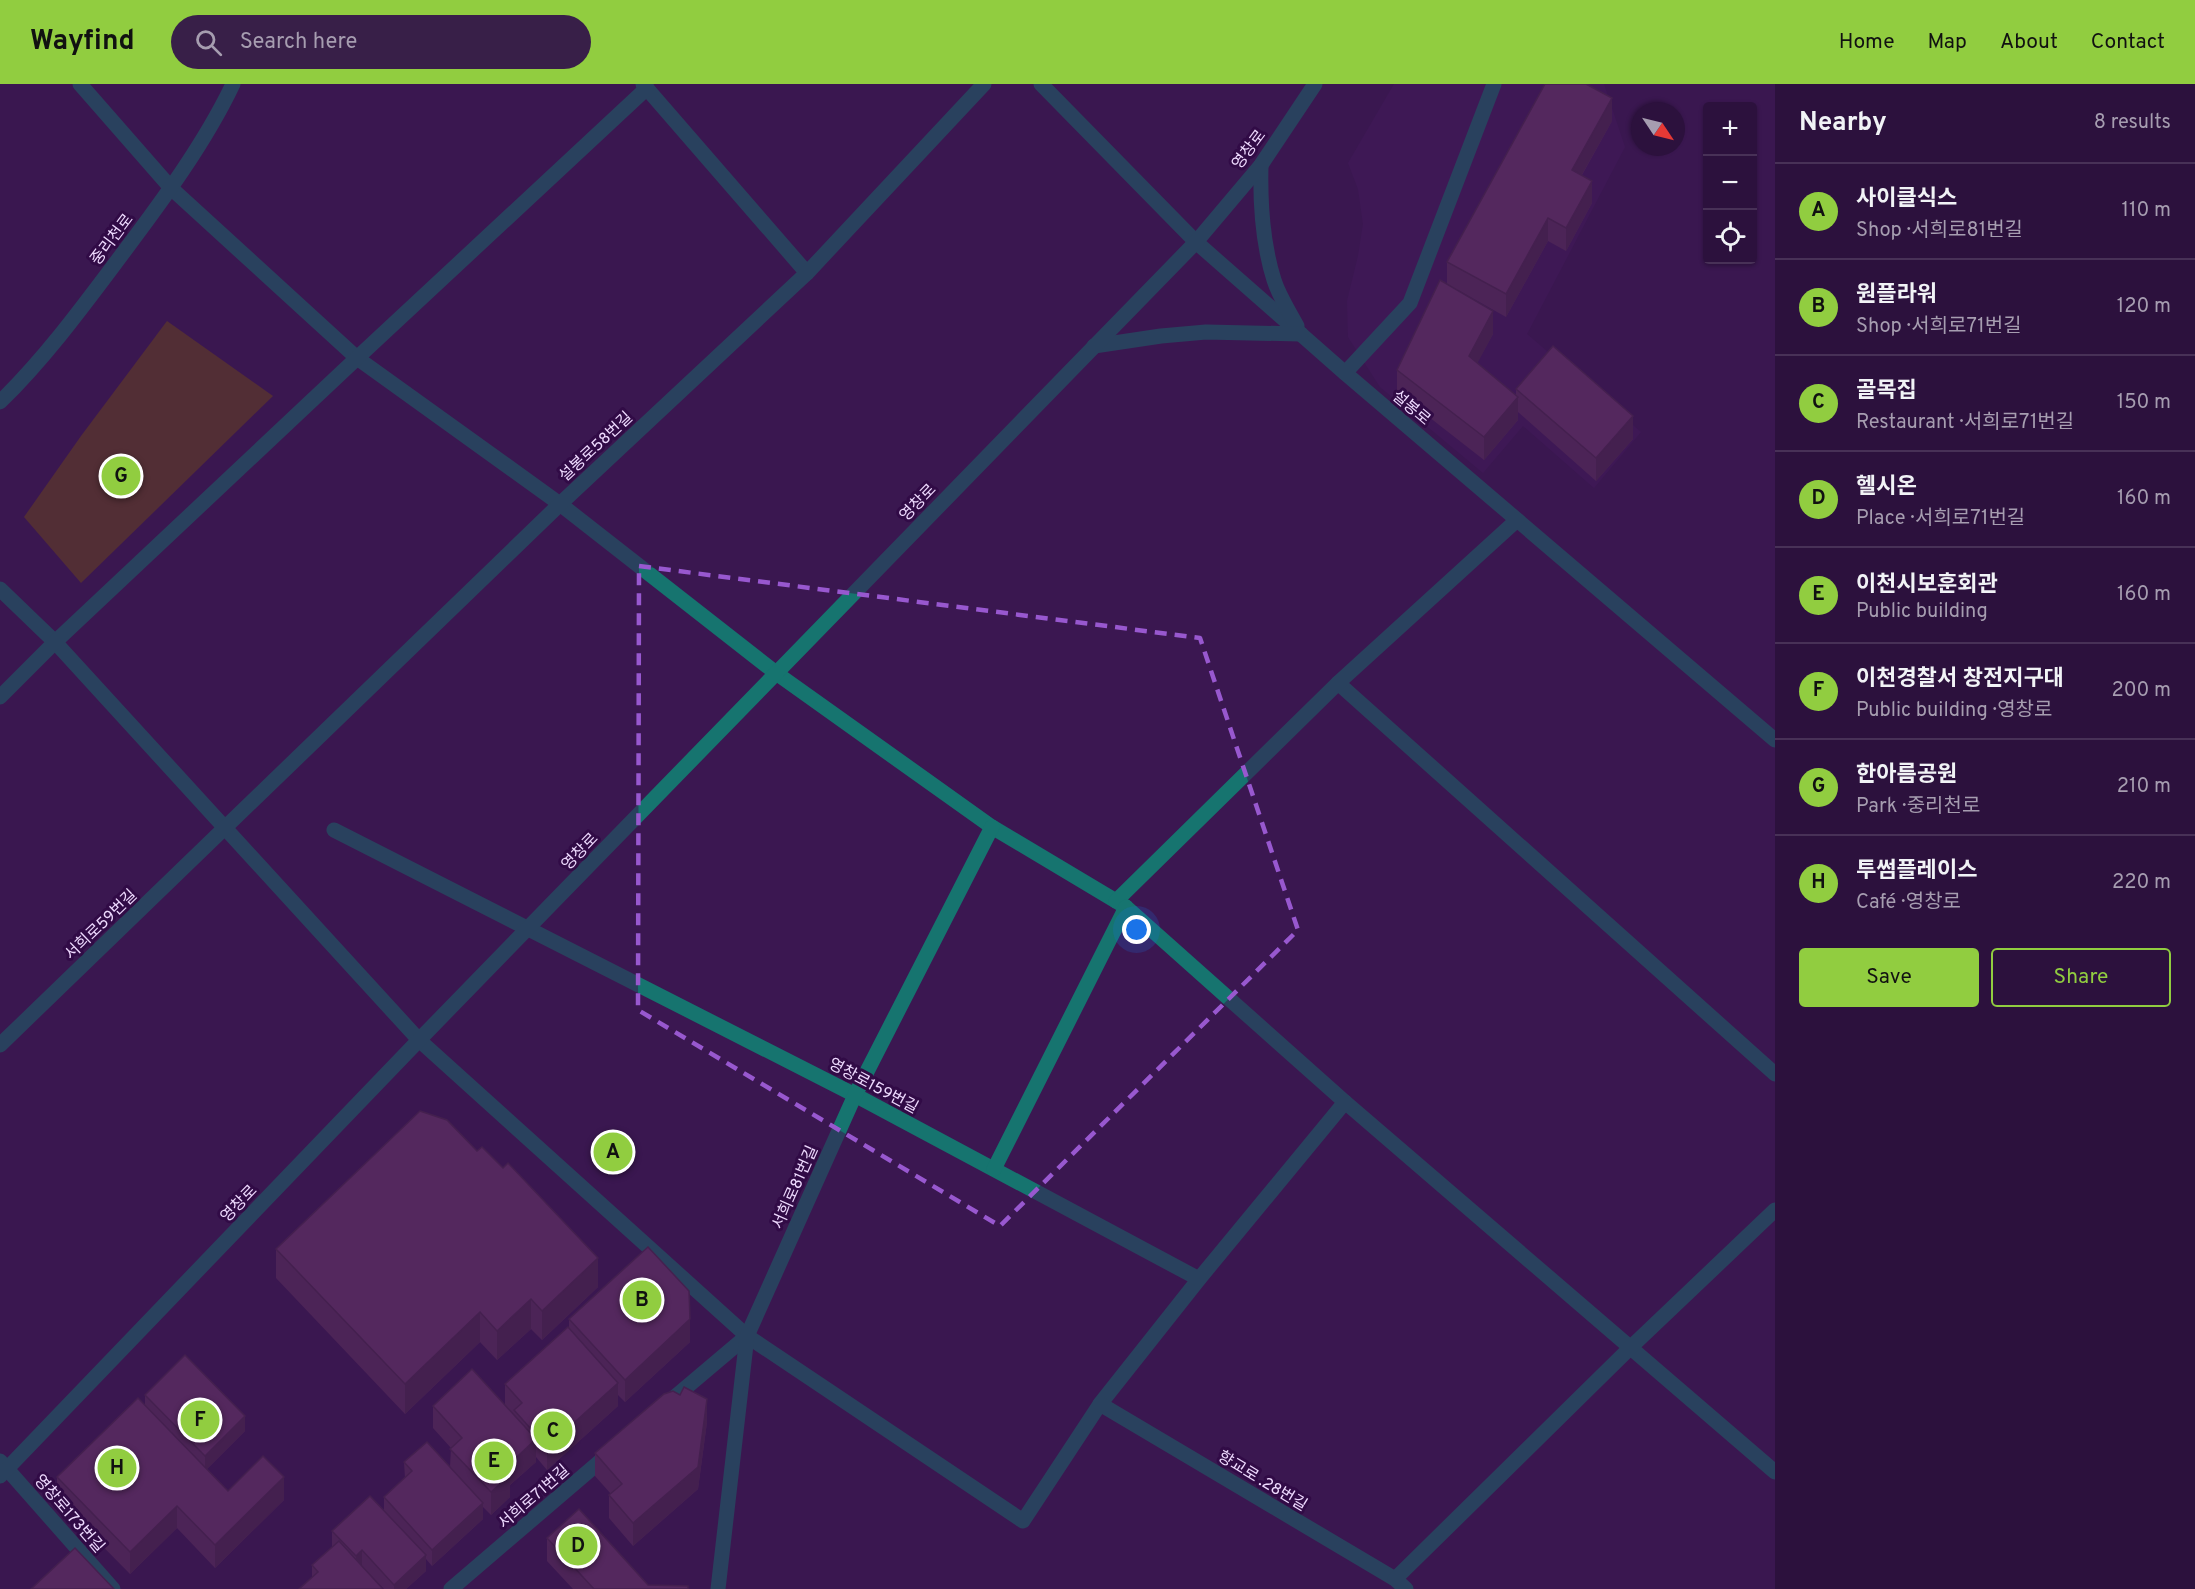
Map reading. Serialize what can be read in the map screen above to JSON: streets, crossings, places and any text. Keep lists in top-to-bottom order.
{
  "streets": {
    "street": [
      "영창로",
      "중리천로",
      "설봉로",
      "설봉로58번길",
      "서희로59번길",
      "영창로159번길",
      "서희로81번길",
      "향교로 .28번길",
      "서희로71번길",
      "영창로173번길"
    ]
  },
  "crossings": [
    ["영창로", "설봉로"],
    ["영창로", "영창로159번길"],
    ["영창로", "영창로173번길"],
    ["설봉로58번길", "서희로59번길"],
    ["영창로159번길", "서희로81번길"]
  ],
  "north": "bottom right",
  "page": {
    "header": "Wayfind",
    "search": "Search here",
    "nav": [
      "Home",
      "Map",
      "About",
      "Contact"
    ],
    "heading": ["Nearby", "8 results"],
    "map_buttons": ["+", "−"],
    "list": [
      {
        "mark": "A",
        "name": "사이클식스",
        "note": "Shop · 서희로81번길",
        "value": "110 m"
      },
      {
        "mark": "B",
        "name": "원플라워",
        "note": "Shop · 서희로71번길",
        "value": "120 m"
      },
      {
        "mark": "C",
        "name": "골목집",
        "note": "Restaurant · 서희로71번길",
        "value": "150 m"
      },
      {
        "mark": "D",
        "name": "헬시온",
        "note": "Place · 서희로71번길",
        "value": "160 m"
      },
      {
        "mark": "E",
        "name": "이천시보훈회관",
        "note": "Public building",
        "value": "160 m"
      },
      {
        "mark": "F",
        "name": "이천경찰서 창전지구대",
        "note": "Public building · 영창로",
        "value": "200 m"
      },
      {
        "mark": "G",
        "name": "한아름공원",
        "note": "Park · 중리천로",
        "value": "210 m"
      },
      {
        "mark": "H",
        "name": "투썸플레이스",
        "note": "Café · 영창로",
        "value": "220 m"
      }
    ],
    "pins": [
      "G",
      "A",
      "B",
      "F",
      "C",
      "E",
      "H",
      "D"
    ],
    "buttons": ["Save", "Share"]
  }
}
